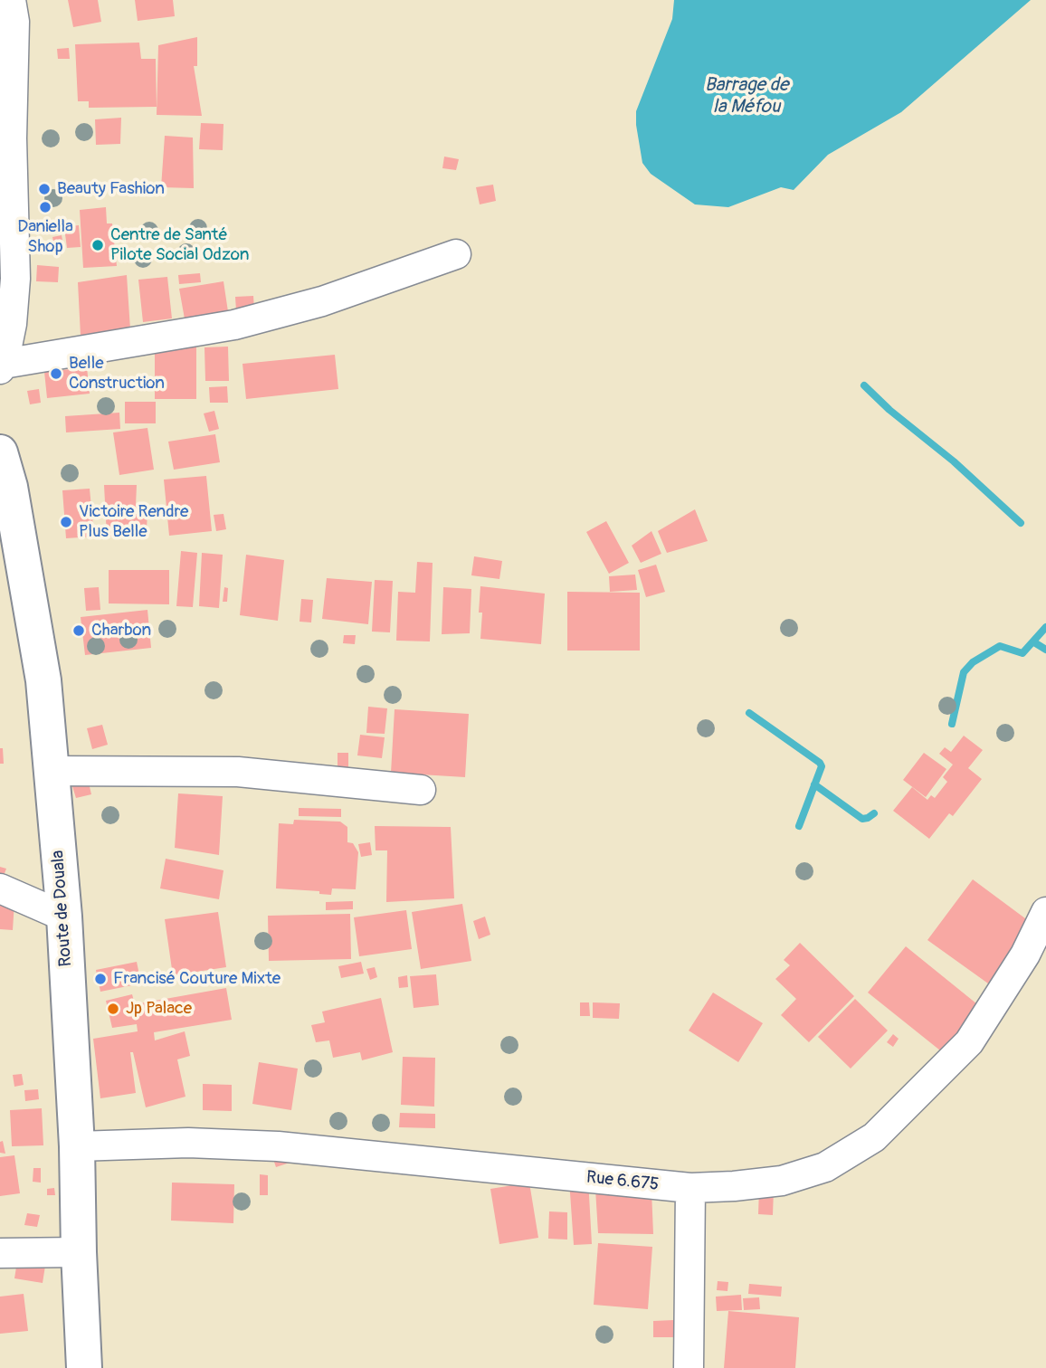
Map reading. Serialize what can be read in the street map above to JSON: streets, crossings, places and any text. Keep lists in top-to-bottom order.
{
  "streets": {
    "highway": ["Route de Douala"],
    "street": ["Rue 6.675"]
  },
  "crossings": [
    ["Route de Douala", "Rue 6.675"]
  ],
  "water": ["Barrage de la Méfou"],
  "places": [
    "Beauty Fashion",
    "Daniella Shop",
    "Centre de Santé Pilote Social Odzon",
    "Belle Construction",
    "Victoire Rendre Plus Belle",
    "Charbon",
    "Francisé Couture Mixte",
    "Jp Palace"
  ]
}
